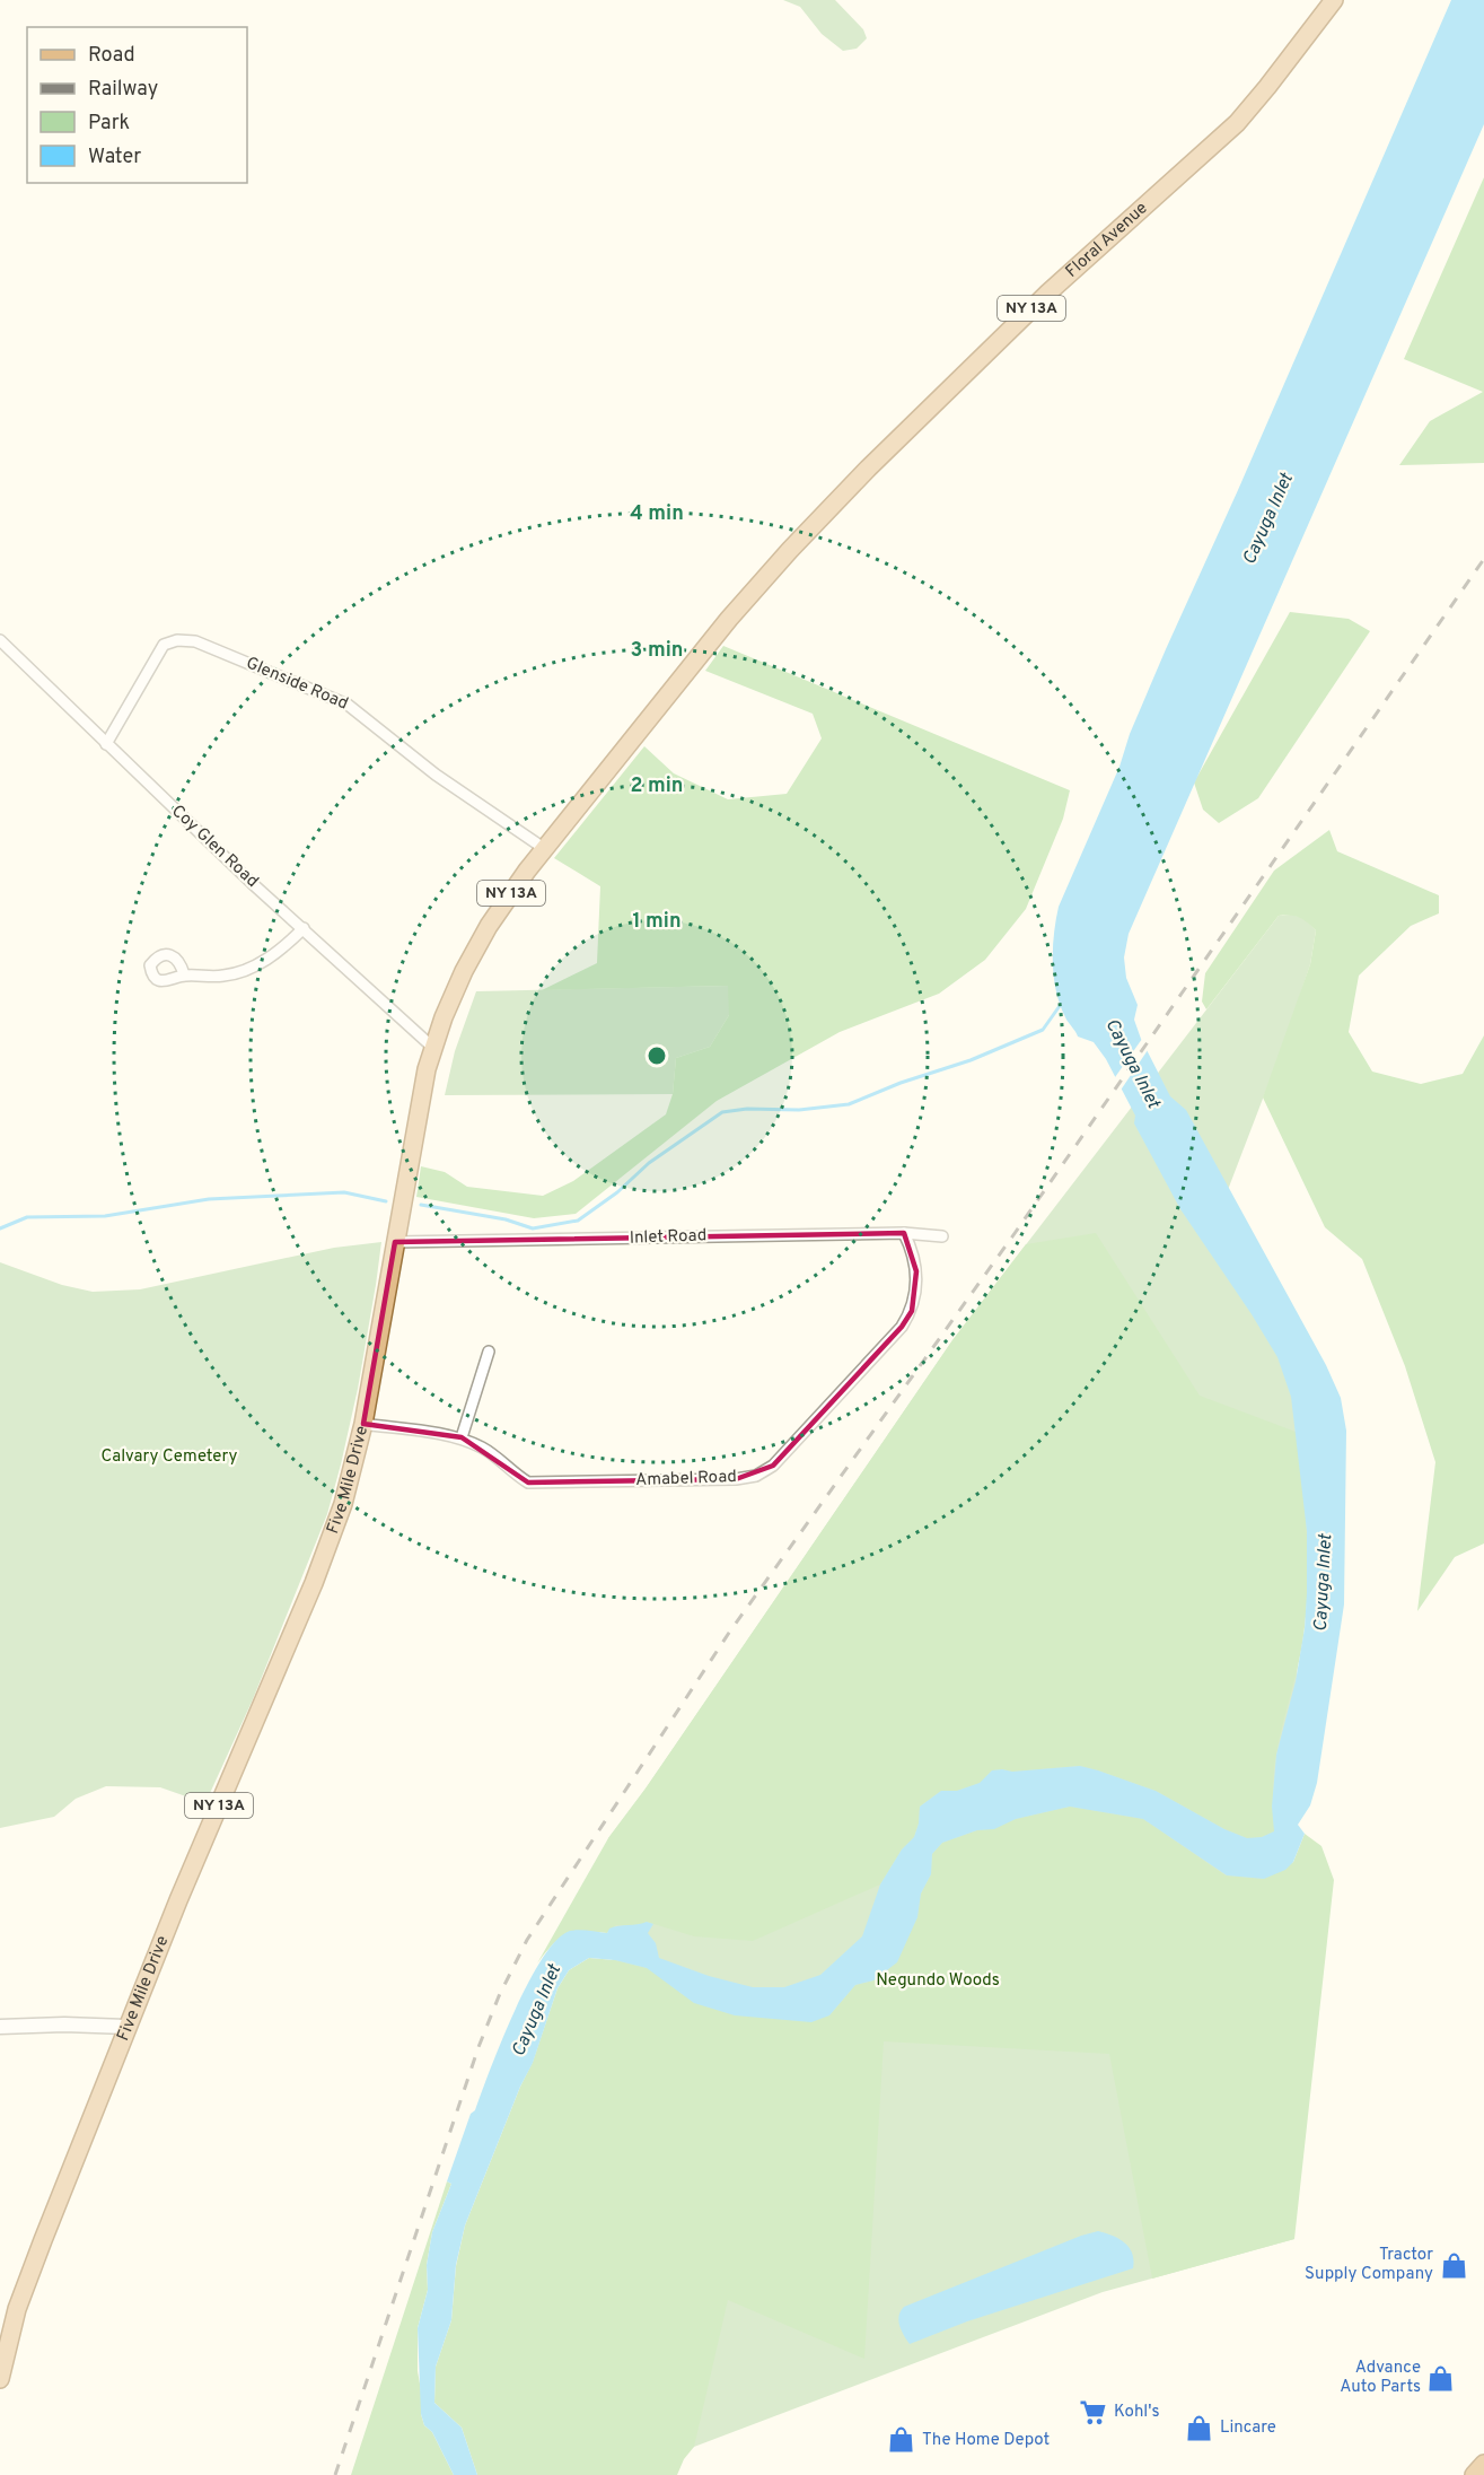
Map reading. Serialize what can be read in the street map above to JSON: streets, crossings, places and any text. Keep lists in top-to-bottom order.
{
  "streets": {
    "main road": ["Floral Avenue", "NY 13A", "Five Mile Drive"],
    "street": [
      "Glenside Road",
      "Coy Glen Road",
      "Inlet Road",
      "Amabel Road"
    ]
  },
  "crossings": [
    ["Floral Avenue", "Five Mile Drive"],
    ["Glenside Road", "Coy Glen Road"],
    ["Glenside Road", "Five Mile Drive"],
    ["Coy Glen Road", "Five Mile Drive"],
    ["Inlet Road", "Amabel Road"],
    ["Inlet Road", "Five Mile Drive"],
    ["Amabel Road", "Five Mile Drive"]
  ],
  "water": ["Cayuga Inlet"],
  "parks": ["Calvary Cemetery", "Negundo Woods"],
  "places": {
    "shop": [
      "Tractor Supply Company",
      "Advance Auto Parts",
      "Lincare",
      "The Home Depot"
    ],
    "supermarket": ["Kohl's"]
  },
  "legend": [
    "Road",
    "Railway",
    "Park",
    "Water"
  ],
  "rings": [
    "4 min",
    "3 min",
    "2 min",
    "1 min"
  ]
}
